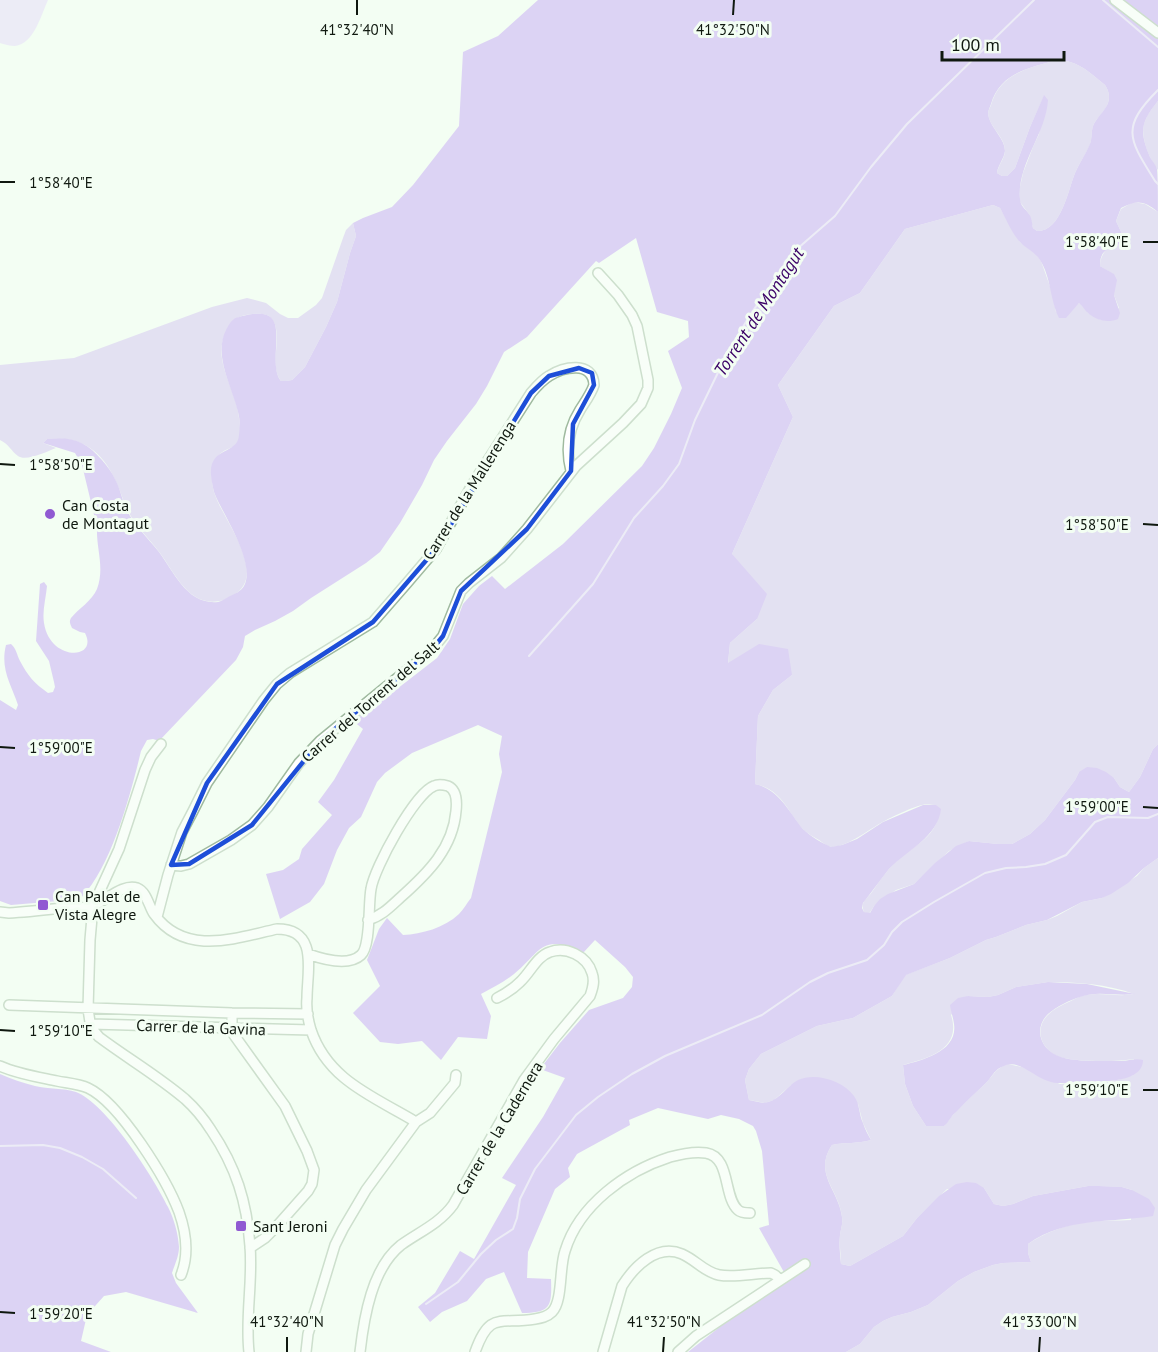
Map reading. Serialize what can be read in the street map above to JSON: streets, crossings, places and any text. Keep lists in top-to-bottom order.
{
  "streets": {
    "street": [
      "Carrer de la Mallerenga",
      "Carrer del Torrent del Salt",
      "Carrer de la Gavina",
      "Carrer de la Cadernera"
    ]
  },
  "crossings": [
    ["Carrer de la Mallerenga", "Carrer del Torrent del Salt"]
  ],
  "water": ["Torrent de Montagut"],
  "places": {
    "other": ["Can Costa de Montagut"],
    "transit": ["Can Palet de Vista Alegre", "Sant Jeroni"]
  },
  "scale_bar": "100 m",
  "coordinates": [
    "41°32'40\"N",
    "41°32'50\"N",
    "1°58'40\"E",
    "1°58'50\"E",
    "1°59'00\"E",
    "1°59'10\"E",
    "1°59'20\"E",
    "41°33'00\"N"
  ]
}
